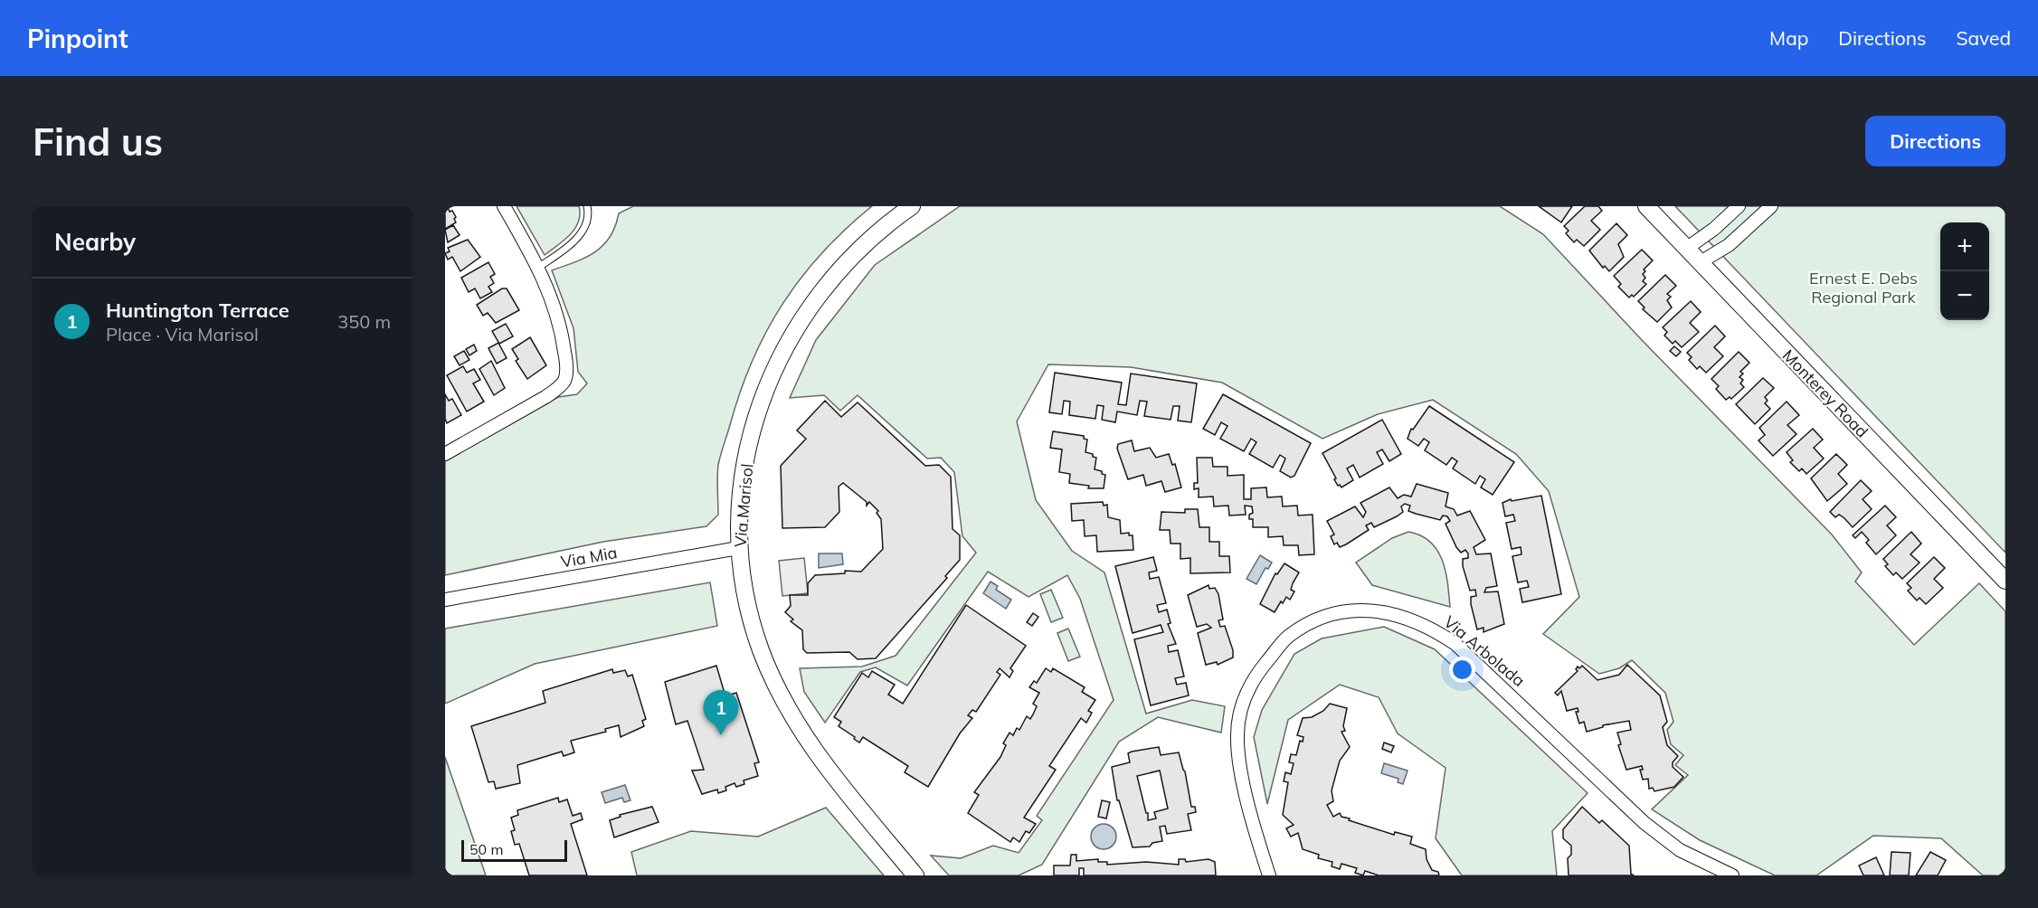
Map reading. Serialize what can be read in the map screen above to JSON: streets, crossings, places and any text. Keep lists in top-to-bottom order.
{
  "streets": {
    "street": [
      "Monterey Road",
      "Via Marisol",
      "Via Mia",
      "Via Arbolada"
    ]
  },
  "crossings": [
    ["Via Marisol", "Via Mia"]
  ],
  "parks": ["Ernest E. Debs Regional Park"],
  "scale_bar": "50 m",
  "page": {
    "header": "Pinpoint",
    "nav": ["Map", "Directions", "Saved"],
    "buttons": "Directions",
    "title": "Find us",
    "heading": "Nearby",
    "map_buttons": ["+", "−"],
    "list": [
      {
        "mark": "1",
        "name": "Huntington Terrace",
        "note": "Place · Via Marisol",
        "value": "350 m"
      }
    ],
    "pins": "1",
    "scale": "50 m"
  }
}
